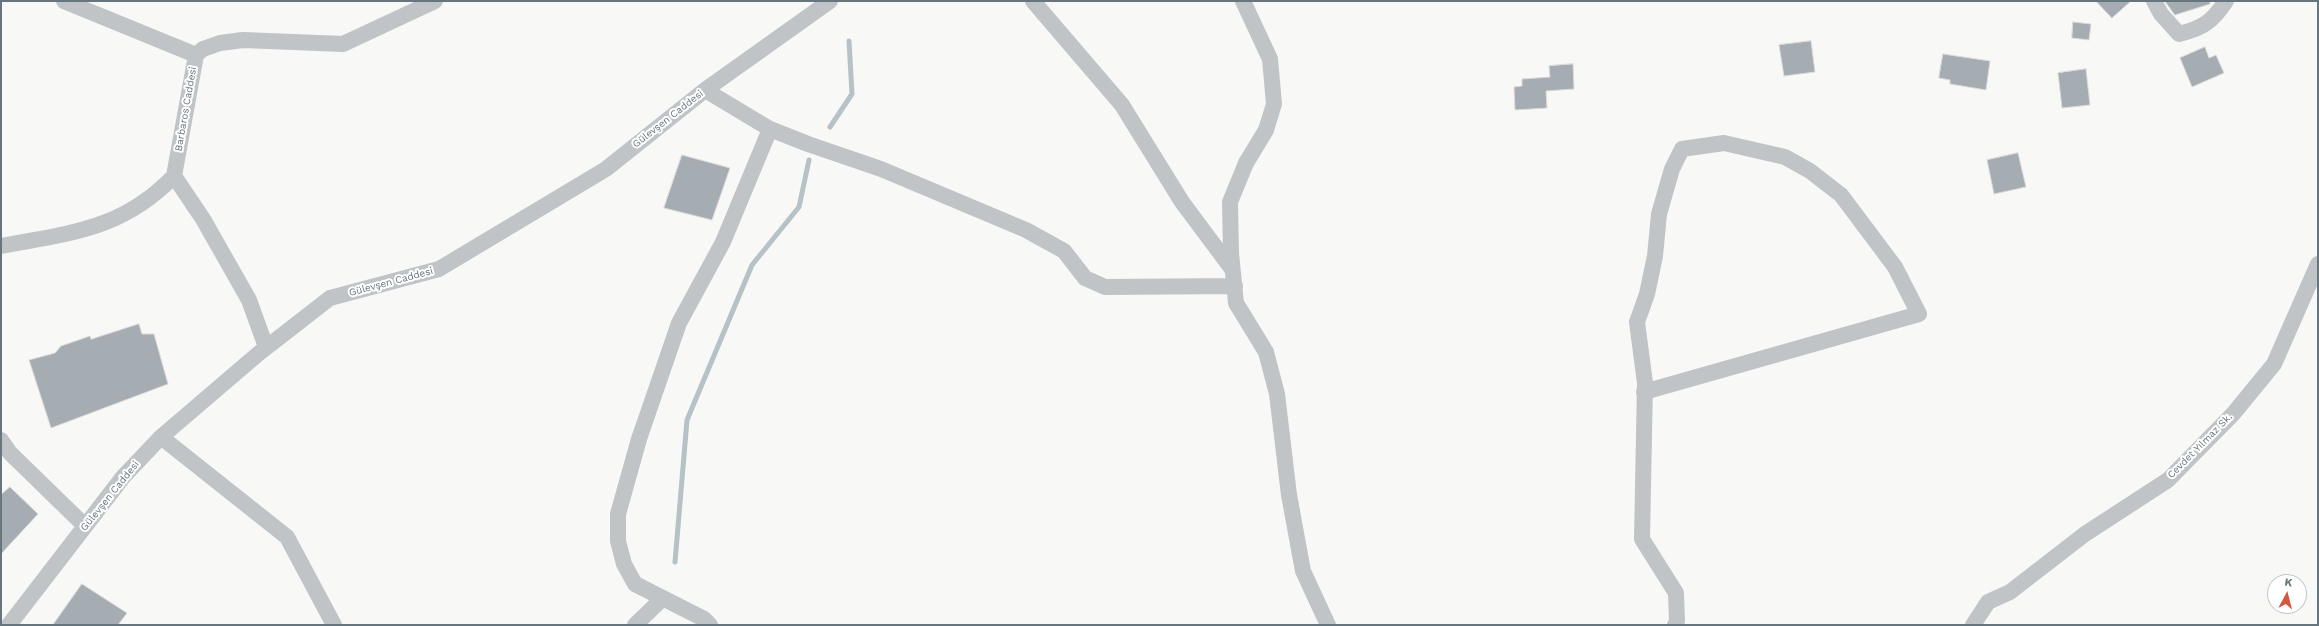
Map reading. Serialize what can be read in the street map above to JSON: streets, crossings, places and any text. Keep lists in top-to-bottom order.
{
  "streets": {
    "street": ["Barbaros Caddesi", "Gülevşen Caddesi", "Cevdet Yılmaz Sk."]
  },
  "north": "top"
}
